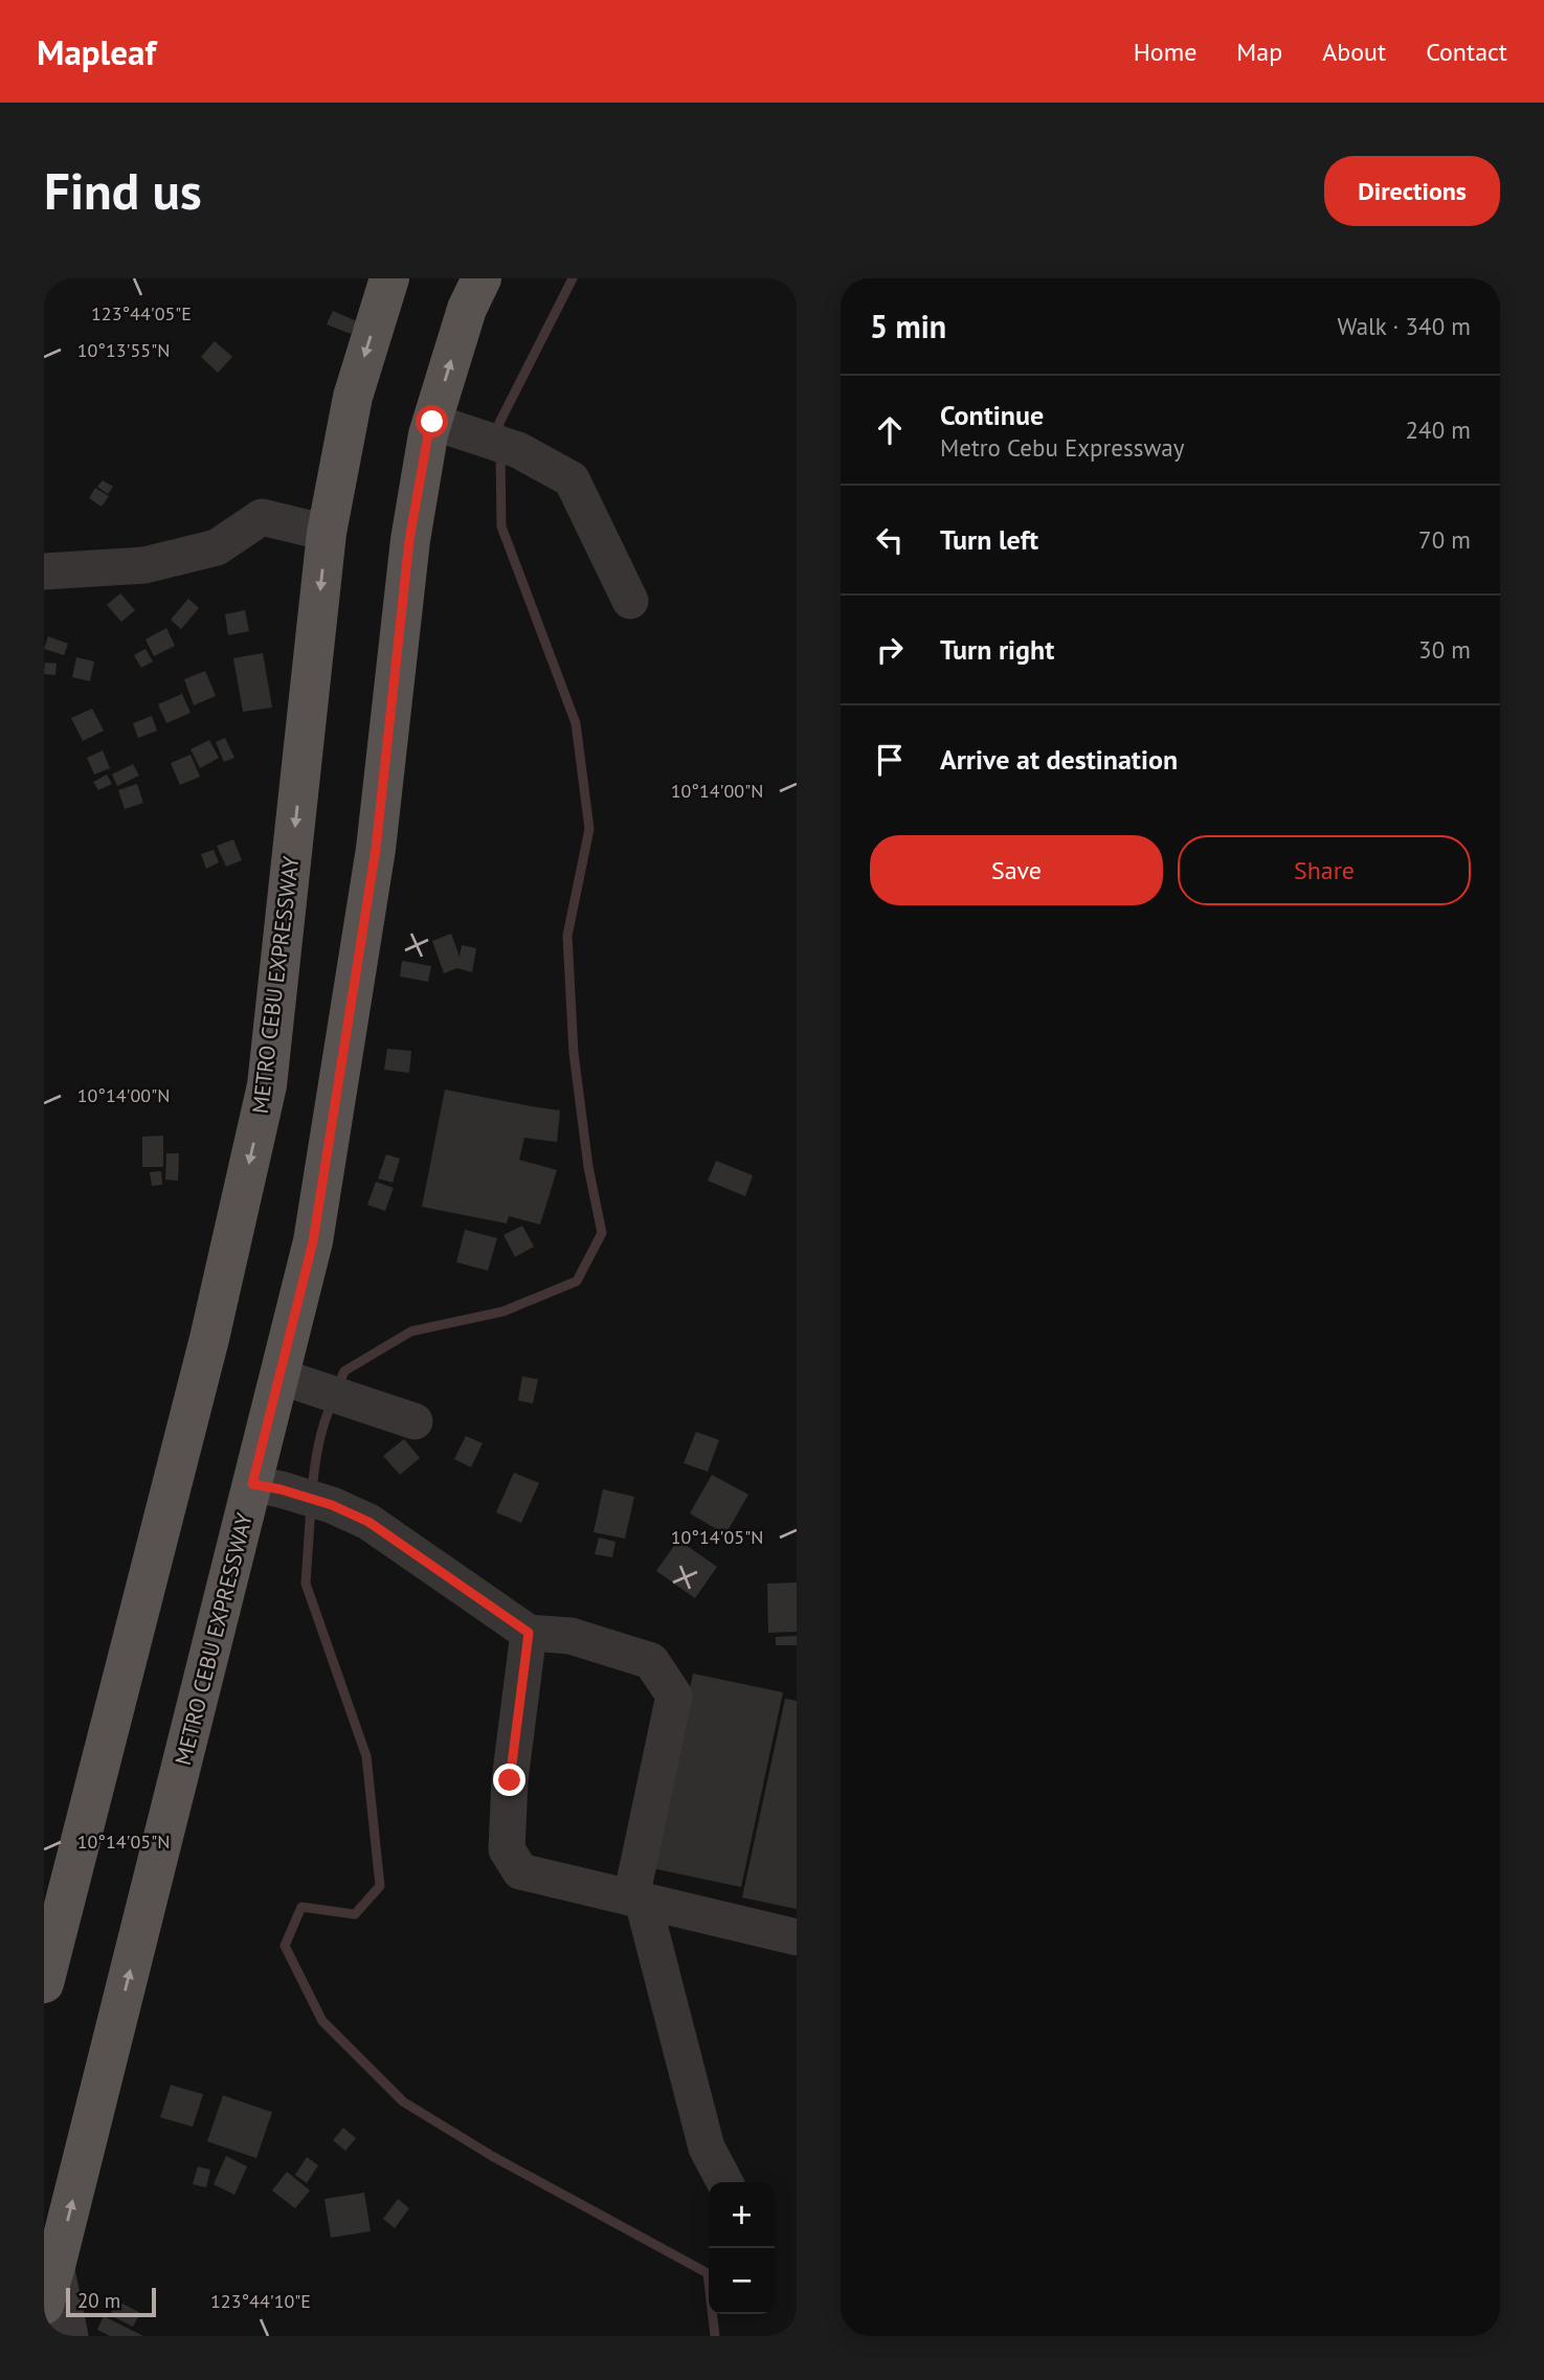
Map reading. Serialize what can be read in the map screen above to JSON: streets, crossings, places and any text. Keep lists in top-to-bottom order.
{
  "streets": {
    "main road": ["METRO CEBU EXPRESSWAY"]
  },
  "scale_bar": "20 m",
  "page": {
    "header": "Mapleaf",
    "nav": [
      "Home",
      "Map",
      "About",
      "Contact"
    ],
    "buttons": [
      "Directions",
      ["Save", "Share"]
    ],
    "title": "Find us",
    "heading": ["5 min", "Walk · 340 m"],
    "list": [
      ["Continue", "Metro Cebu Expressway", "240 m"],
      ["Turn left", "70 m"],
      ["Turn right", "30 m"],
      "Arrive at destination"
    ],
    "map_buttons": ["+", "−"],
    "scale": "20 m"
  },
  "coordinates": [
    "123°44'05\"E",
    "10°13'55\"N",
    "10°14'00\"N",
    "10°14'05\"N",
    "123°44'10\"E"
  ]
}
